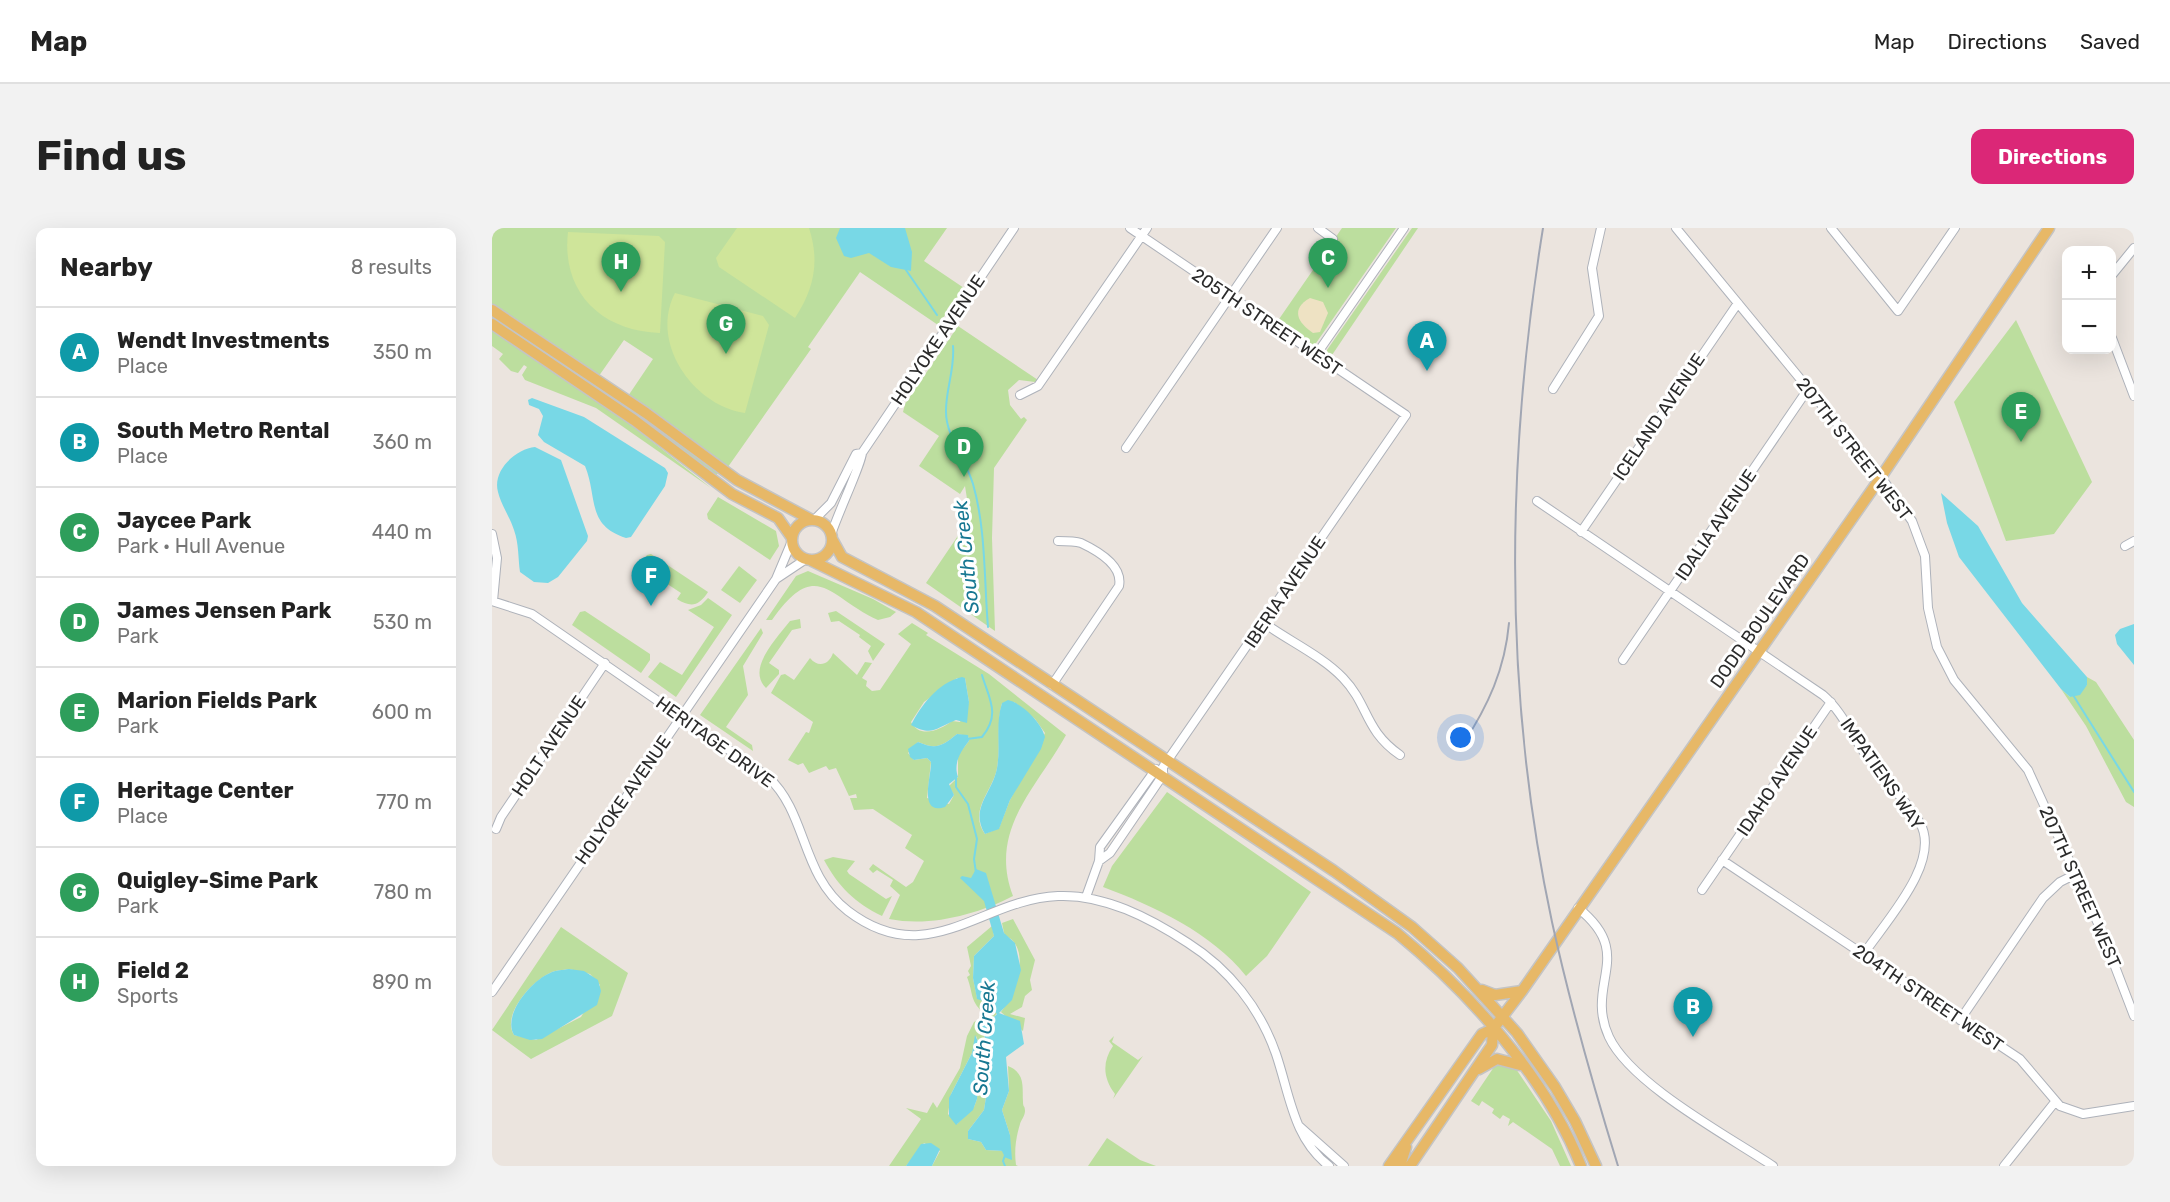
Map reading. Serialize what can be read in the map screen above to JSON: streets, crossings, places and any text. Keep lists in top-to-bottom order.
{
  "streets": {
    "main road": ["DODD BOULEVARD"],
    "street": [
      "205TH STREET WEST",
      "HOLYOKE AVENUE",
      "ICELAND AVENUE",
      "207TH STREET WEST",
      "IDALIA AVENUE",
      "IBERIA AVENUE",
      "HERITAGE DRIVE",
      "HOLT AVENUE",
      "IMPATIENS WAY",
      "IDAHO AVENUE",
      "204TH STREET WEST"
    ]
  },
  "crossings": [
    ["205TH STREET WEST", "IBERIA AVENUE"],
    ["HOLYOKE AVENUE", "HERITAGE DRIVE"],
    ["ICELAND AVENUE", "207TH STREET WEST"],
    ["207TH STREET WEST", "IDALIA AVENUE"],
    ["207TH STREET WEST", "DODD BOULEVARD"],
    ["IBERIA AVENUE", "HERITAGE DRIVE"],
    ["DODD BOULEVARD", "IMPATIENS WAY"],
    ["HERITAGE DRIVE", "HOLT AVENUE"],
    ["IMPATIENS WAY", "IDAHO AVENUE"],
    ["IMPATIENS WAY", "204TH STREET WEST"],
    ["IDAHO AVENUE", "204TH STREET WEST"]
  ],
  "water": ["South Creek"],
  "page": {
    "header": "Map",
    "nav": ["Map", "Directions", "Saved"],
    "buttons": "Directions",
    "title": "Find us",
    "heading": ["Nearby", "8 results"],
    "pins": [
      "C",
      "H",
      "G",
      "A",
      "E",
      "D",
      "F",
      "B"
    ],
    "map_buttons": ["+", "−"],
    "list": [
      {
        "mark": "A",
        "name": "Wendt Investments",
        "note": "Place",
        "value": "350 m"
      },
      {
        "mark": "B",
        "name": "South Metro Rental",
        "note": "Place",
        "value": "360 m"
      },
      {
        "mark": "C",
        "name": "Jaycee Park",
        "note": "Park · Hull Avenue",
        "value": "440 m"
      },
      {
        "mark": "D",
        "name": "James Jensen Park",
        "note": "Park",
        "value": "530 m"
      },
      {
        "mark": "E",
        "name": "Marion Fields Park",
        "note": "Park",
        "value": "600 m"
      },
      {
        "mark": "F",
        "name": "Heritage Center",
        "note": "Place",
        "value": "770 m"
      },
      {
        "mark": "G",
        "name": "Quigley-Sime Park",
        "note": "Park",
        "value": "780 m"
      },
      {
        "mark": "H",
        "name": "Field 2",
        "note": "Sports",
        "value": "890 m"
      }
    ]
  }
}
